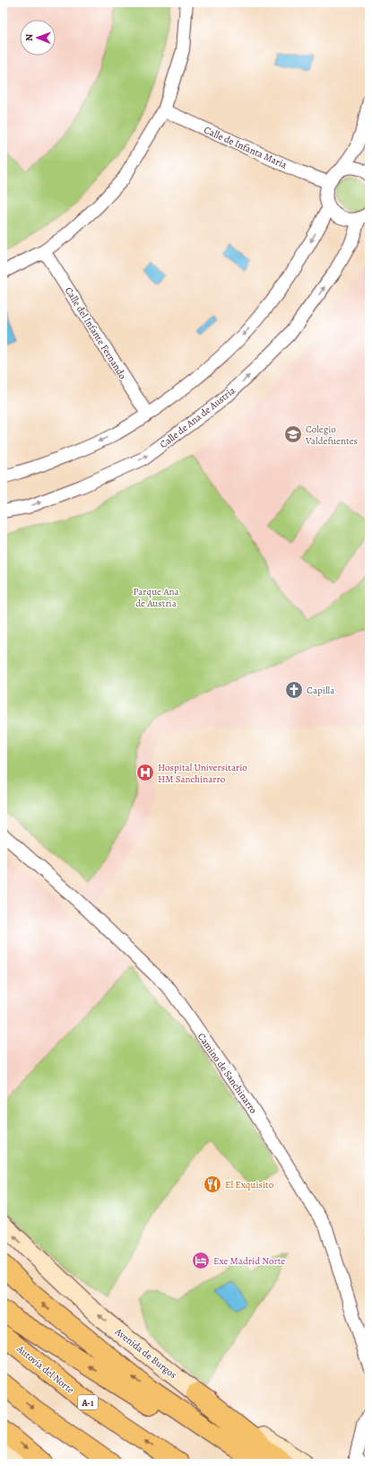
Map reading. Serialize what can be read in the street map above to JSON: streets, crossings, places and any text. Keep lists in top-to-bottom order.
{
  "streets": {
    "highway": ["Autovía del Norte", "A-1"],
    "street": [
      "Calle de Infanta María",
      "Calle del Infante Fernando",
      "Calle de Ana de Austria",
      "Camino de Sanchinarro",
      "Avenida de Burgos"
    ]
  },
  "one_way": ["Avenida de Burgos"],
  "parks": ["Parque Ana de Austria"],
  "places": {
    "school or university": ["Colegio Valdefuentes"],
    "church": ["Capilla"],
    "hospital": ["Hospital Universitario HM Sanchinarro"],
    "restaurant": ["El Exquisito"],
    "hotel": ["Exe Madrid Norte"]
  },
  "north": "left"
}
